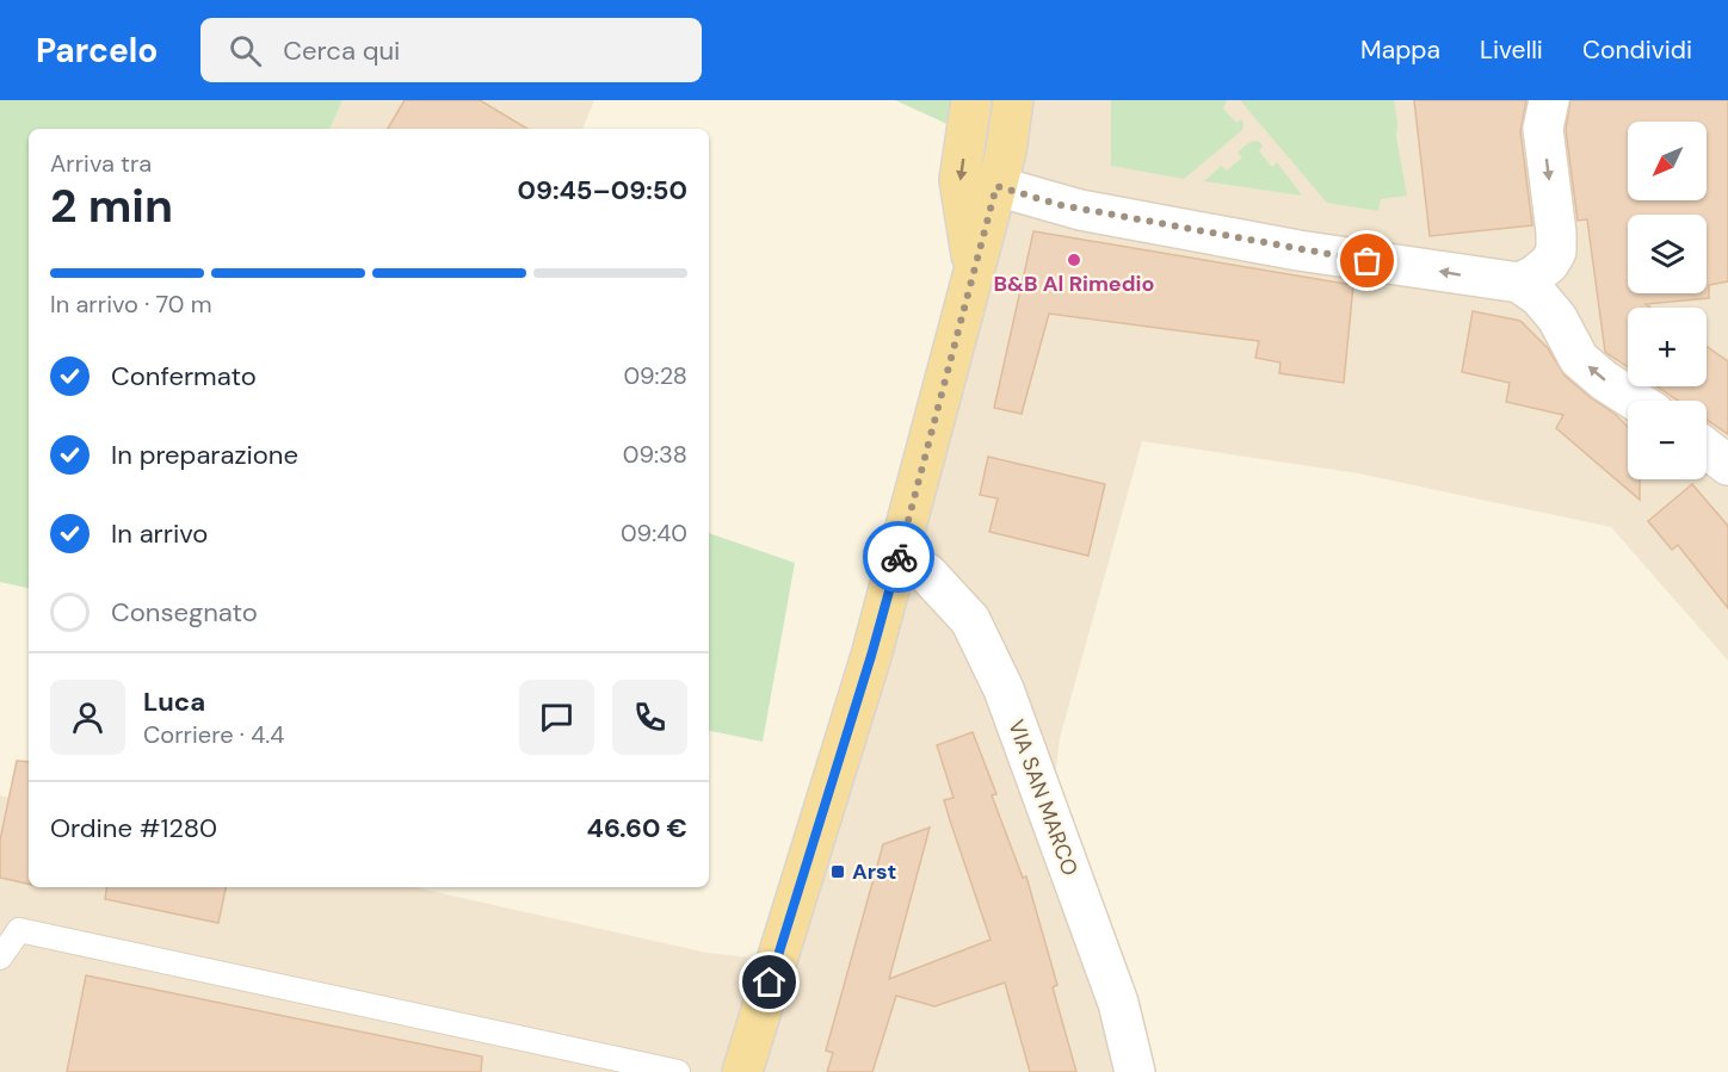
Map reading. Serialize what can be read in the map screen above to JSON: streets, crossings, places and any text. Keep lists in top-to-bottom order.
{
  "streets": {
    "street": ["VIA SAN MARCO"]
  },
  "places": {
    "other": ["B&B Al Rimedio"],
    "transit": ["Arst"]
  },
  "north": "bottom left",
  "page": {
    "header": "Parcelo",
    "search": "Cerca qui",
    "nav": ["Mappa", "Livelli", "Condividi"],
    "map_buttons": ["+", "−"],
    "heading": ["2 min", "Arriva tra", "09:45–09:50"],
    "panel": [
      "Luca",
      "Corriere · 4.4",
      "Ordine #1280",
      "46.60 €"
    ],
    "bar": "In arrivo · 70 m",
    "list": [
      ["Confermato", "09:28"],
      ["In preparazione", "09:38"],
      ["In arrivo", "09:40"],
      "Consegnato"
    ]
  }
}
